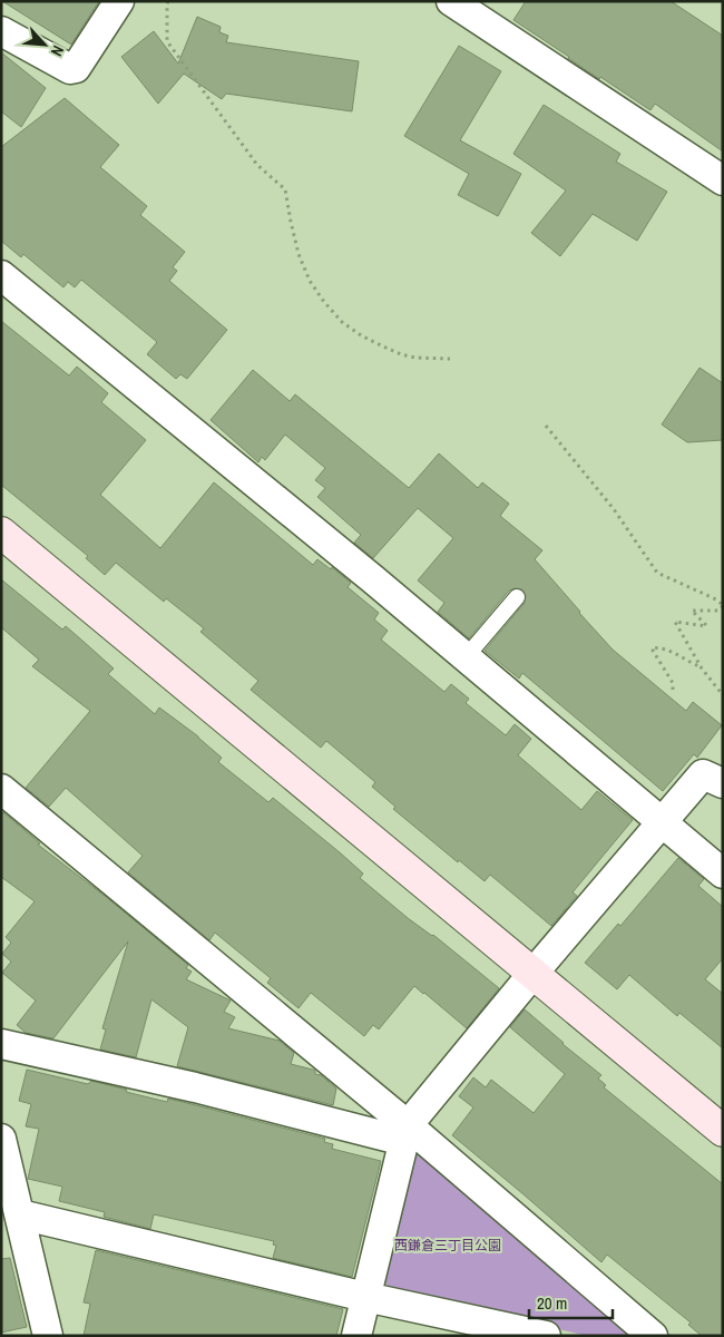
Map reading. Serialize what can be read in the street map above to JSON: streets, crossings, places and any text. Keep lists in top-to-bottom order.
{
  "parks": ["西鎌倉三丁目公園"],
  "scale_bar": "20 m",
  "north": "bottom right"
}
